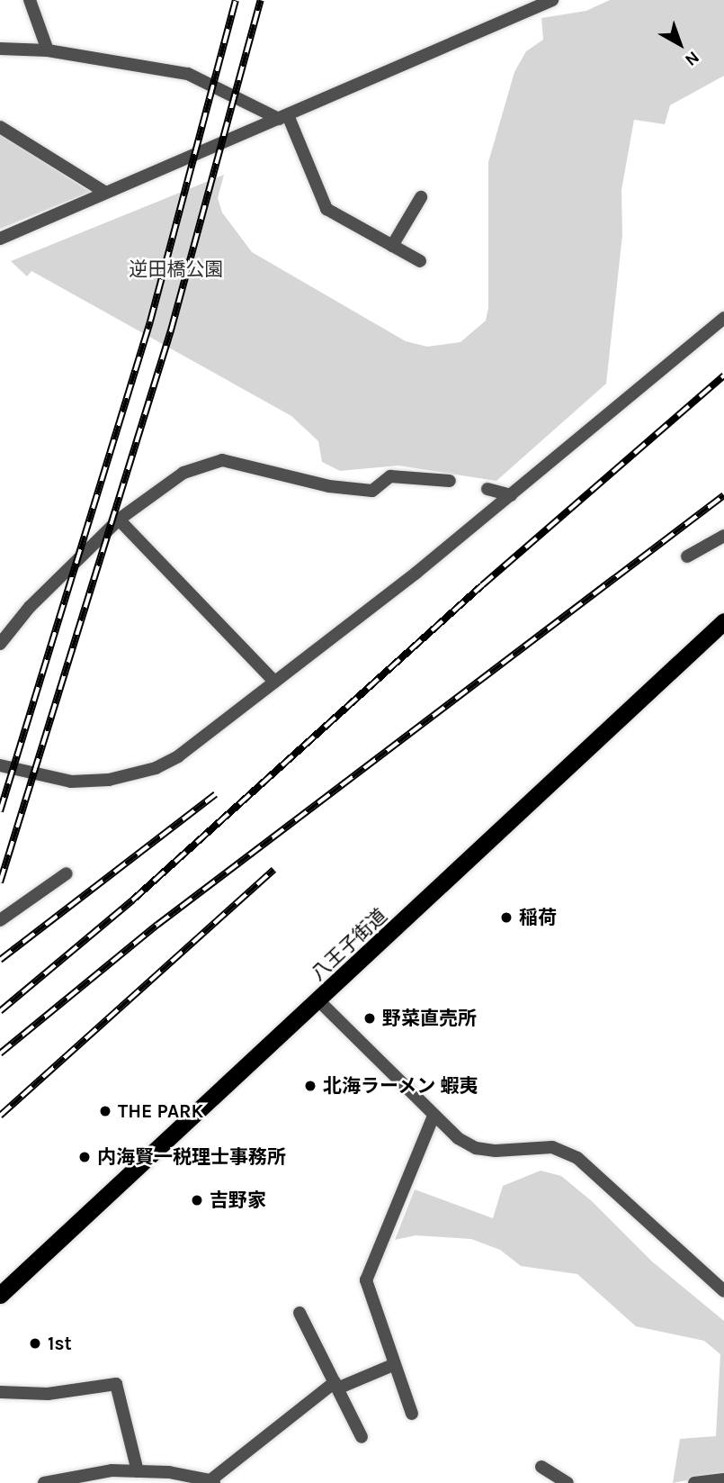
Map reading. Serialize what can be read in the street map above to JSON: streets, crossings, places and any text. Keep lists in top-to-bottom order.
{
  "streets": {
    "highway": ["八王子街道"]
  },
  "parks": ["逆田橋公園"],
  "places": [
    "稲荷",
    "野菜直売所",
    "北海ラーメン 蝦夷",
    "THE PARK",
    "内海賢一税理士事務所",
    "吉野家",
    "1st"
  ],
  "north": "bottom right"
}
